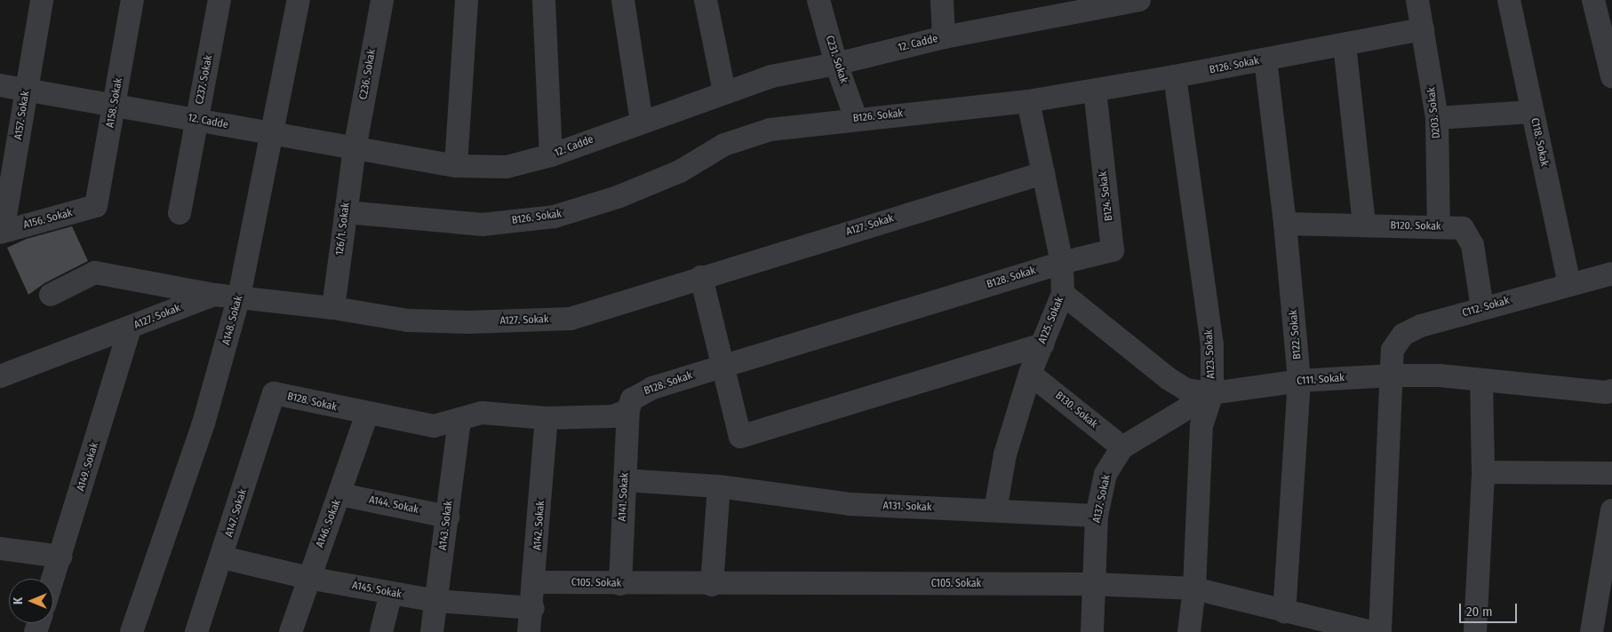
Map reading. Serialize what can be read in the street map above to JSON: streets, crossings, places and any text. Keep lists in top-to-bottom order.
{
  "streets": {
    "street": [
      "12. Cadde",
      "C231. Sokak",
      "B126. Sokak",
      "C236. Sokak",
      "C237. Sokak",
      "A158. Sokak",
      "D203. Sokak",
      "A157. Sokak",
      "C118. Sokak",
      "B124. Sokak",
      "A156. Sokak",
      "A127. Sokak",
      "B120. Sokak",
      "126/1. Sokak",
      "B128. Sokak",
      "C112. Sokak",
      "A148. Sokak",
      "A125. Sokak",
      "B122. Sokak",
      "A123. Sokak",
      "C111. Sokak",
      "B130. Sokak",
      "A149. Sokak",
      "A141. Sokak",
      "A137. Sokak",
      "A144. Sokak",
      "A131. Sokak",
      "A147. Sokak",
      "A146. Sokak",
      "A143. Sokak",
      "A142. Sokak",
      "C105. Sokak",
      "A145. Sokak"
    ]
  },
  "crossings": [
    ["12. Cadde", "C231. Sokak"],
    ["12. Cadde", "C236. Sokak"],
    ["12. Cadde", "C237. Sokak"],
    ["12. Cadde", "A158. Sokak"],
    ["12. Cadde", "A157. Sokak"],
    ["12. Cadde", "126/1. Sokak"],
    ["12. Cadde", "A148. Sokak"],
    ["C231. Sokak", "B126. Sokak"],
    ["B126. Sokak", "D203. Sokak"],
    ["B126. Sokak", "B124. Sokak"],
    ["B126. Sokak", "126/1. Sokak"],
    ["B126. Sokak", "A125. Sokak"],
    ["B126. Sokak", "B122. Sokak"],
    ["B126. Sokak", "A123. Sokak"],
    ["C236. Sokak", "126/1. Sokak"],
    ["A158. Sokak", "A156. Sokak"],
    ["D203. Sokak", "B120. Sokak"],
    ["A157. Sokak", "A156. Sokak"],
    ["C118. Sokak", "C112. Sokak"],
    ["B124. Sokak", "B128. Sokak"],
    ["B124. Sokak", "A125. Sokak"],
    ["A127. Sokak", "126/1. Sokak"],
    ["A127. Sokak", "A148. Sokak"],
    ["A127. Sokak", "A125. Sokak"],
    ["A127. Sokak", "A149. Sokak"],
    ["B120. Sokak", "C112. Sokak"],
    ["B120. Sokak", "B122. Sokak"],
    ["B128. Sokak", "A125. Sokak"],
    ["B128. Sokak", "A141. Sokak"],
    ["B128. Sokak", "A147. Sokak"],
    ["B128. Sokak", "A146. Sokak"],
    ["B128. Sokak", "A143. Sokak"],
    ["B128. Sokak", "A142. Sokak"],
    ["C112. Sokak", "C111. Sokak"],
    ["A125. Sokak", "C111. Sokak"],
    ["A125. Sokak", "B130. Sokak"],
    ["A125. Sokak", "A131. Sokak"],
    ["B122. Sokak", "C111. Sokak"],
    ["B122. Sokak", "C105. Sokak"],
    ["A123. Sokak", "C111. Sokak"],
    ["A123. Sokak", "A137. Sokak"],
    ["A123. Sokak", "C105. Sokak"],
    ["C111. Sokak", "A137. Sokak"],
    ["B130. Sokak", "A137. Sokak"],
    ["A141. Sokak", "A131. Sokak"],
    ["A141. Sokak", "C105. Sokak"],
    ["A137. Sokak", "A131. Sokak"],
    ["A137. Sokak", "C105. Sokak"],
    ["A144. Sokak", "A146. Sokak"],
    ["A144. Sokak", "A143. Sokak"],
    ["A147. Sokak", "A145. Sokak"],
    ["A146. Sokak", "A145. Sokak"],
    ["A143. Sokak", "A145. Sokak"],
    ["A142. Sokak", "C105. Sokak"],
    ["A142. Sokak", "A145. Sokak"]
  ],
  "scale_bar": "20 m",
  "north": "left"
}
